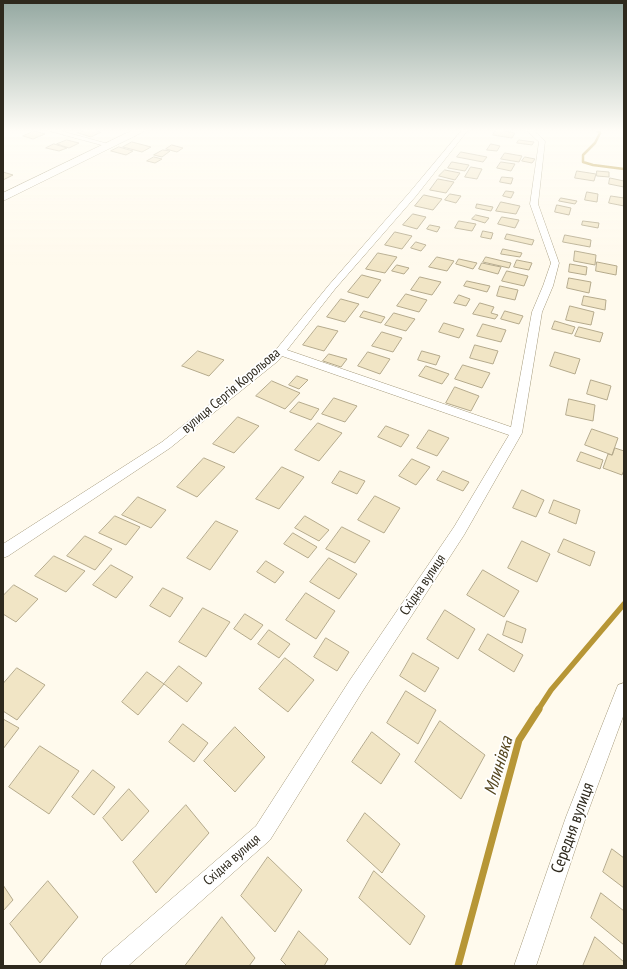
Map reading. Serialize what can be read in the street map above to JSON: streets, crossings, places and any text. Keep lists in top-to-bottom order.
{
  "streets": {
    "street": ["вулиця Сергія Корольова", "Східна вулиця", "Середня вулиця"]
  },
  "water": ["Млинівка"]
}
